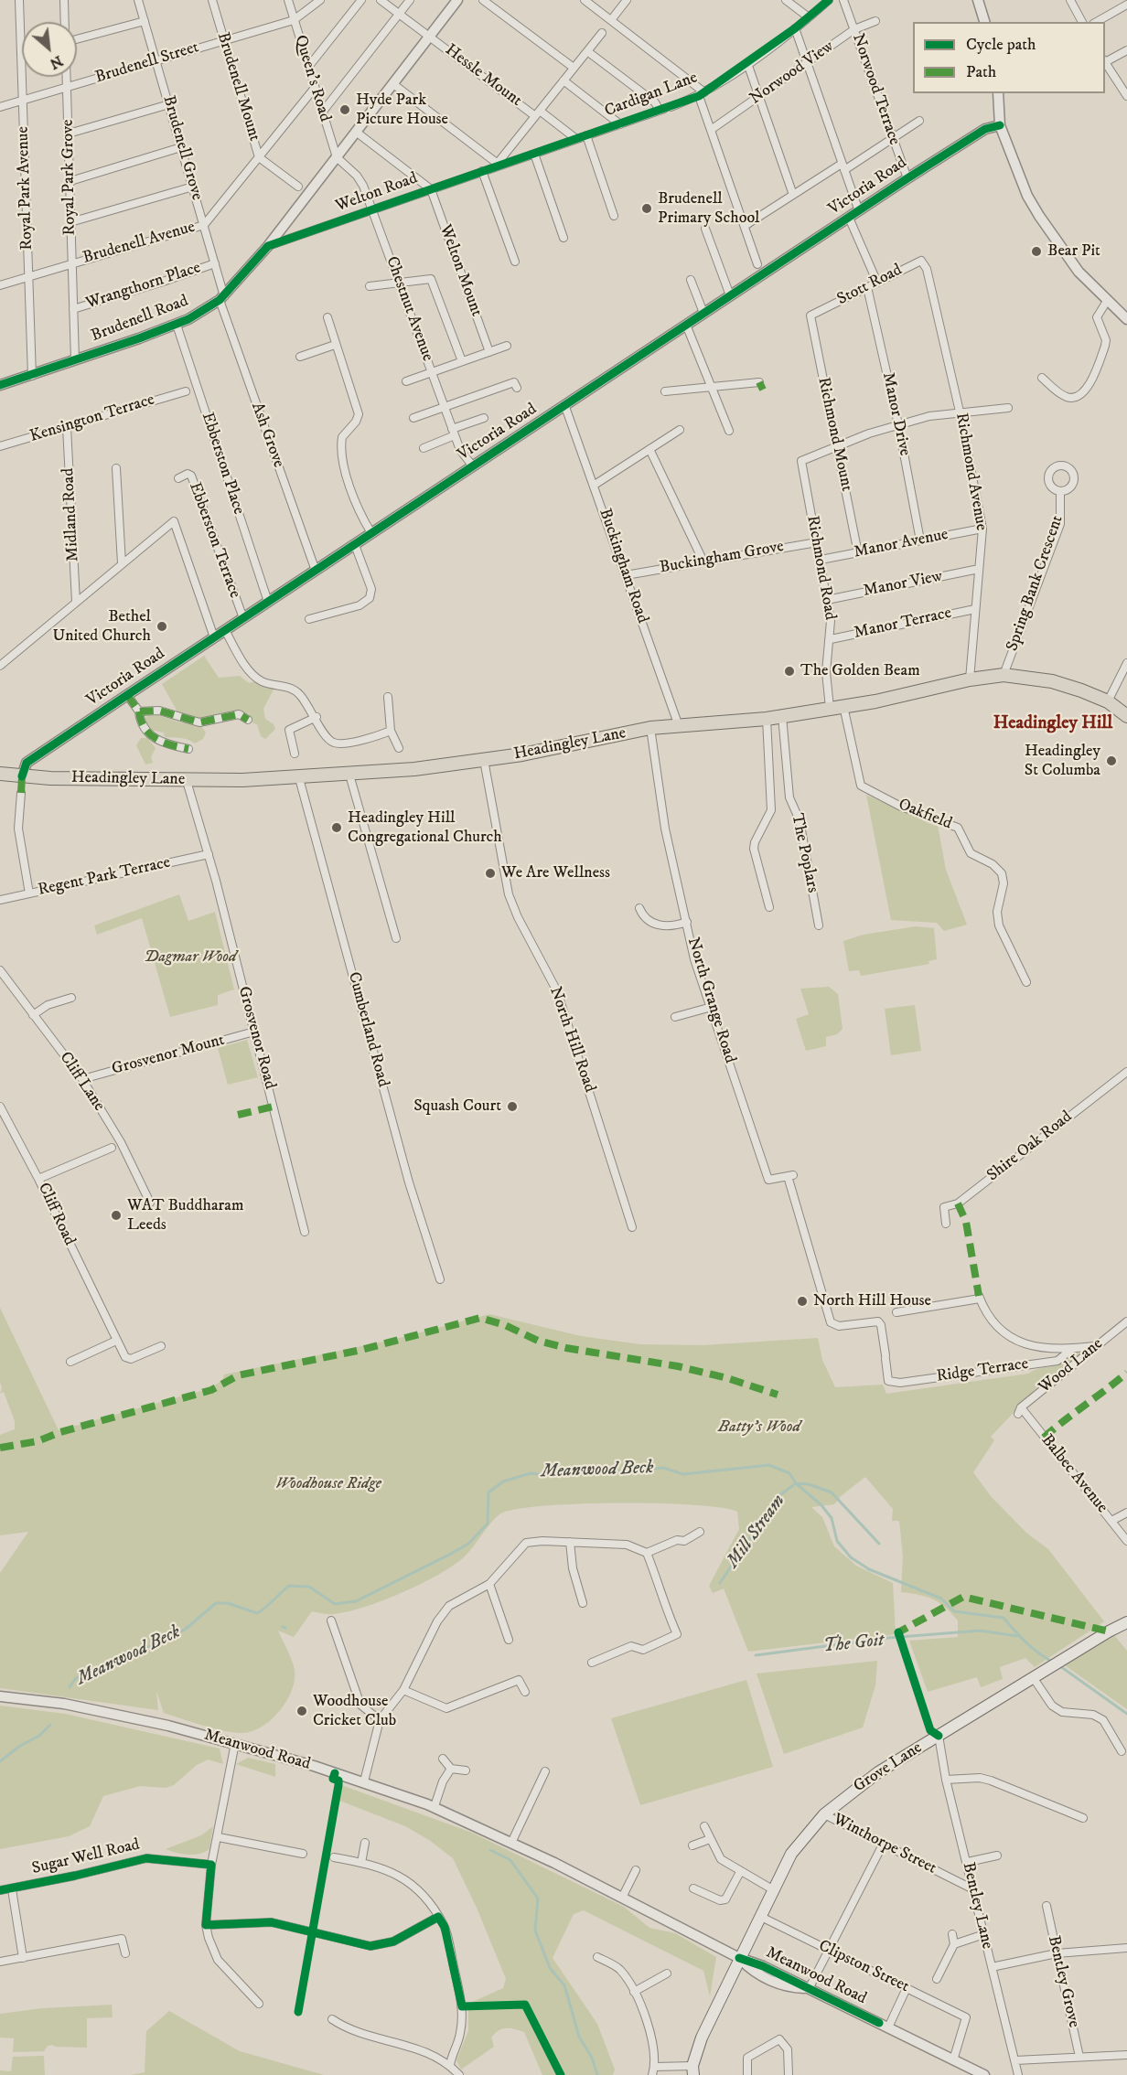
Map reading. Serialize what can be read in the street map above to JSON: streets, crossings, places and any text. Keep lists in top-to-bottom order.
{
  "streets": {
    "highway": ["Headingley Lane"],
    "main road": ["Grove Lane"],
    "street": [
      "Brudenell Street",
      "Norwood View",
      "Hessle Mount",
      "Queen's Road",
      "Brudenell Mount",
      "Norwood Terrace",
      "Cardigan Lane",
      "Brudenell Grove",
      "Royal Park Grove",
      "Victoria Road",
      "Royal Park Avenue",
      "Welton Road",
      "Brudenell Avenue",
      "Welton Mount",
      "Stott Road",
      "Wrangthorn Place",
      "Chestnut Avenue",
      "Brudenell Road",
      "Manor Drive",
      "Kensington Terrace",
      "Richmond Mount",
      "Ash Grove",
      "Ebberston Place",
      "Richmond Avenue",
      "Midland Road",
      "Ebberston Terrace",
      "Manor Avenue",
      "Buckingham Grove",
      "Buckingham Road",
      "Richmond Road",
      "Spring Bank Crescent",
      "Manor View",
      "Manor Terrace",
      "Oakfield",
      "The Poplars",
      "Regent Park Terrace",
      "North Grange Road",
      "Cumberland Road",
      "Grosvenor Road",
      "North Hill Road",
      "Grosvenor Mount",
      "Cliff Lane",
      "Shire Oak Road",
      "Cliff Road",
      "Wood Lane",
      "Ridge Terrace",
      "Balbec Avenue",
      "Meanwood Road",
      "Winthorpe Street",
      "Sugar Well Road",
      "Bentley Lane",
      "Clipston Street",
      "Bentley Grove"
    ]
  },
  "crossings": [
    ["Brudenell Street", "Queen's Road"],
    ["Brudenell Street", "Brudenell Mount"],
    ["Brudenell Street", "Brudenell Grove"],
    ["Brudenell Street", "Royal Park Grove"],
    ["Brudenell Street", "Royal Park Avenue"],
    ["Norwood View", "Norwood Terrace"],
    ["Hessle Mount", "Cardigan Lane"],
    ["Hessle Mount", "Brudenell Road"],
    ["Queen's Road", "Brudenell Avenue"],
    ["Queen's Road", "Chestnut Avenue"],
    ["Queen's Road", "Brudenell Road"],
    ["Brudenell Mount", "Brudenell Avenue"],
    ["Norwood Terrace", "Victoria Road"],
    ["Cardigan Lane", "Welton Road"],
    ["Brudenell Grove", "Brudenell Avenue"],
    ["Brudenell Grove", "Wrangthorn Place"],
    ["Brudenell Grove", "Brudenell Road"],
    ["Brudenell Grove", "Ash Grove"],
    ["Royal Park Grove", "Brudenell Avenue"],
    ["Royal Park Grove", "Wrangthorn Place"],
    ["Royal Park Grove", "Brudenell Road"],
    ["Victoria Road", "Chestnut Avenue"],
    ["Victoria Road", "Ash Grove"],
    ["Victoria Road", "Ebberston Place"],
    ["Victoria Road", "Ebberston Terrace"],
    ["Victoria Road", "Buckingham Road"],
    ["Victoria Road", "Headingley Lane"],
    ["Royal Park Avenue", "Brudenell Avenue"],
    ["Royal Park Avenue", "Brudenell Road"],
    ["Welton Road", "Welton Mount"],
    ["Welton Road", "Chestnut Avenue"],
    ["Welton Road", "Brudenell Road"],
    ["Stott Road", "Manor Drive"],
    ["Stott Road", "Richmond Mount"],
    ["Stott Road", "Richmond Avenue"],
    ["Chestnut Avenue", "Brudenell Road"],
    ["Brudenell Road", "Ash Grove"],
    ["Brudenell Road", "Ebberston Place"],
    ["Manor Drive", "Manor Avenue"],
    ["Kensington Terrace", "Midland Road"],
    ["Richmond Mount", "Manor Avenue"],
    ["Richmond Mount", "Richmond Road"],
    ["Richmond Avenue", "Manor Avenue"],
    ["Richmond Avenue", "Manor View"],
    ["Richmond Avenue", "Manor Terrace"],
    ["Richmond Avenue", "Headingley Lane"],
    ["Manor Avenue", "Richmond Road"],
    ["Buckingham Grove", "Buckingham Road"],
    ["Buckingham Grove", "Richmond Road"],
    ["Buckingham Road", "Headingley Lane"],
    ["Richmond Road", "Manor View"],
    ["Richmond Road", "Manor Terrace"],
    ["Richmond Road", "Headingley Lane"],
    ["Spring Bank Crescent", "Headingley Lane"],
    ["Headingley Lane", "Oakfield"],
    ["Headingley Lane", "The Poplars"],
    ["Headingley Lane", "North Grange Road"],
    ["Headingley Lane", "Cumberland Road"],
    ["Headingley Lane", "Grosvenor Road"],
    ["Headingley Lane", "North Hill Road"],
    ["Regent Park Terrace", "Grosvenor Road"],
    ["North Grange Road", "Ridge Terrace"],
    ["Grosvenor Road", "Grosvenor Mount"],
    ["Grosvenor Mount", "Cliff Lane"],
    ["Wood Lane", "Balbec Avenue"],
    ["Meanwood Road", "Grove Lane"],
    ["Meanwood Road", "Clipston Street"],
    ["Grove Lane", "Winthorpe Street"],
    ["Grove Lane", "Bentley Lane"],
    ["Grove Lane", "Clipston Street"],
    ["Winthorpe Street", "Bentley Lane"]
  ],
  "districts": ["Headingley Hill"],
  "water": ["Meanwood Beck", "Mill Stream", "The Goit"],
  "parks": ["Dagmar Wood", "Batty's Wood", "Woodhouse Ridge"],
  "places": [
    "Hyde Park Picture House",
    "Brudenell Primary School",
    "Bear Pit",
    "Bethel United Church",
    "The Golden Beam",
    "Headingley St Columba",
    "Headingley Hill Congregational Church",
    "We Are Wellness",
    "Squash Court",
    "WAT Buddharam Leeds",
    "North Hill House",
    "Woodhouse Cricket Club"
  ],
  "legend": ["Cycle path", "Path"],
  "north": "bottom right"
}
